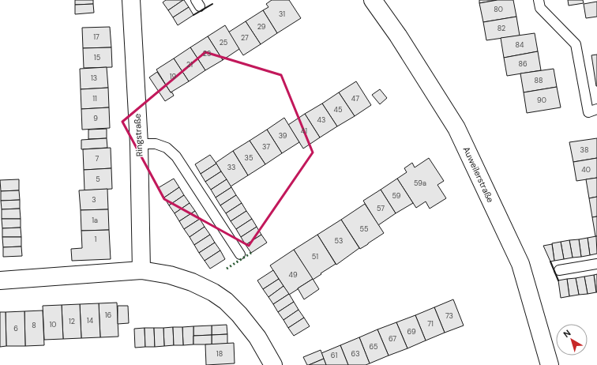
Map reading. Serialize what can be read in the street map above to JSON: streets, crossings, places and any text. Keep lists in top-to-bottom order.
{
  "streets": {
    "street": ["Ringstraße", "Auweilerstraße"]
  },
  "house_numbers": [
    "80",
    "31",
    "29",
    "82",
    "17",
    "27",
    "25",
    "84",
    "23",
    "15",
    "86",
    "21",
    "19",
    "13",
    "88",
    "11",
    "47",
    "90",
    "45",
    "9",
    "43",
    "41",
    "39",
    "37",
    "38",
    "35",
    "7",
    "33",
    "40",
    "5",
    "59a",
    "59",
    "3",
    "57",
    "1a",
    "55",
    "1",
    "53",
    "51",
    "49",
    "16",
    "73",
    "14",
    "12",
    "71",
    "10",
    "8",
    "6",
    "69",
    "67",
    "65",
    "18",
    "63",
    "61"
  ],
  "north": "top left"
}
